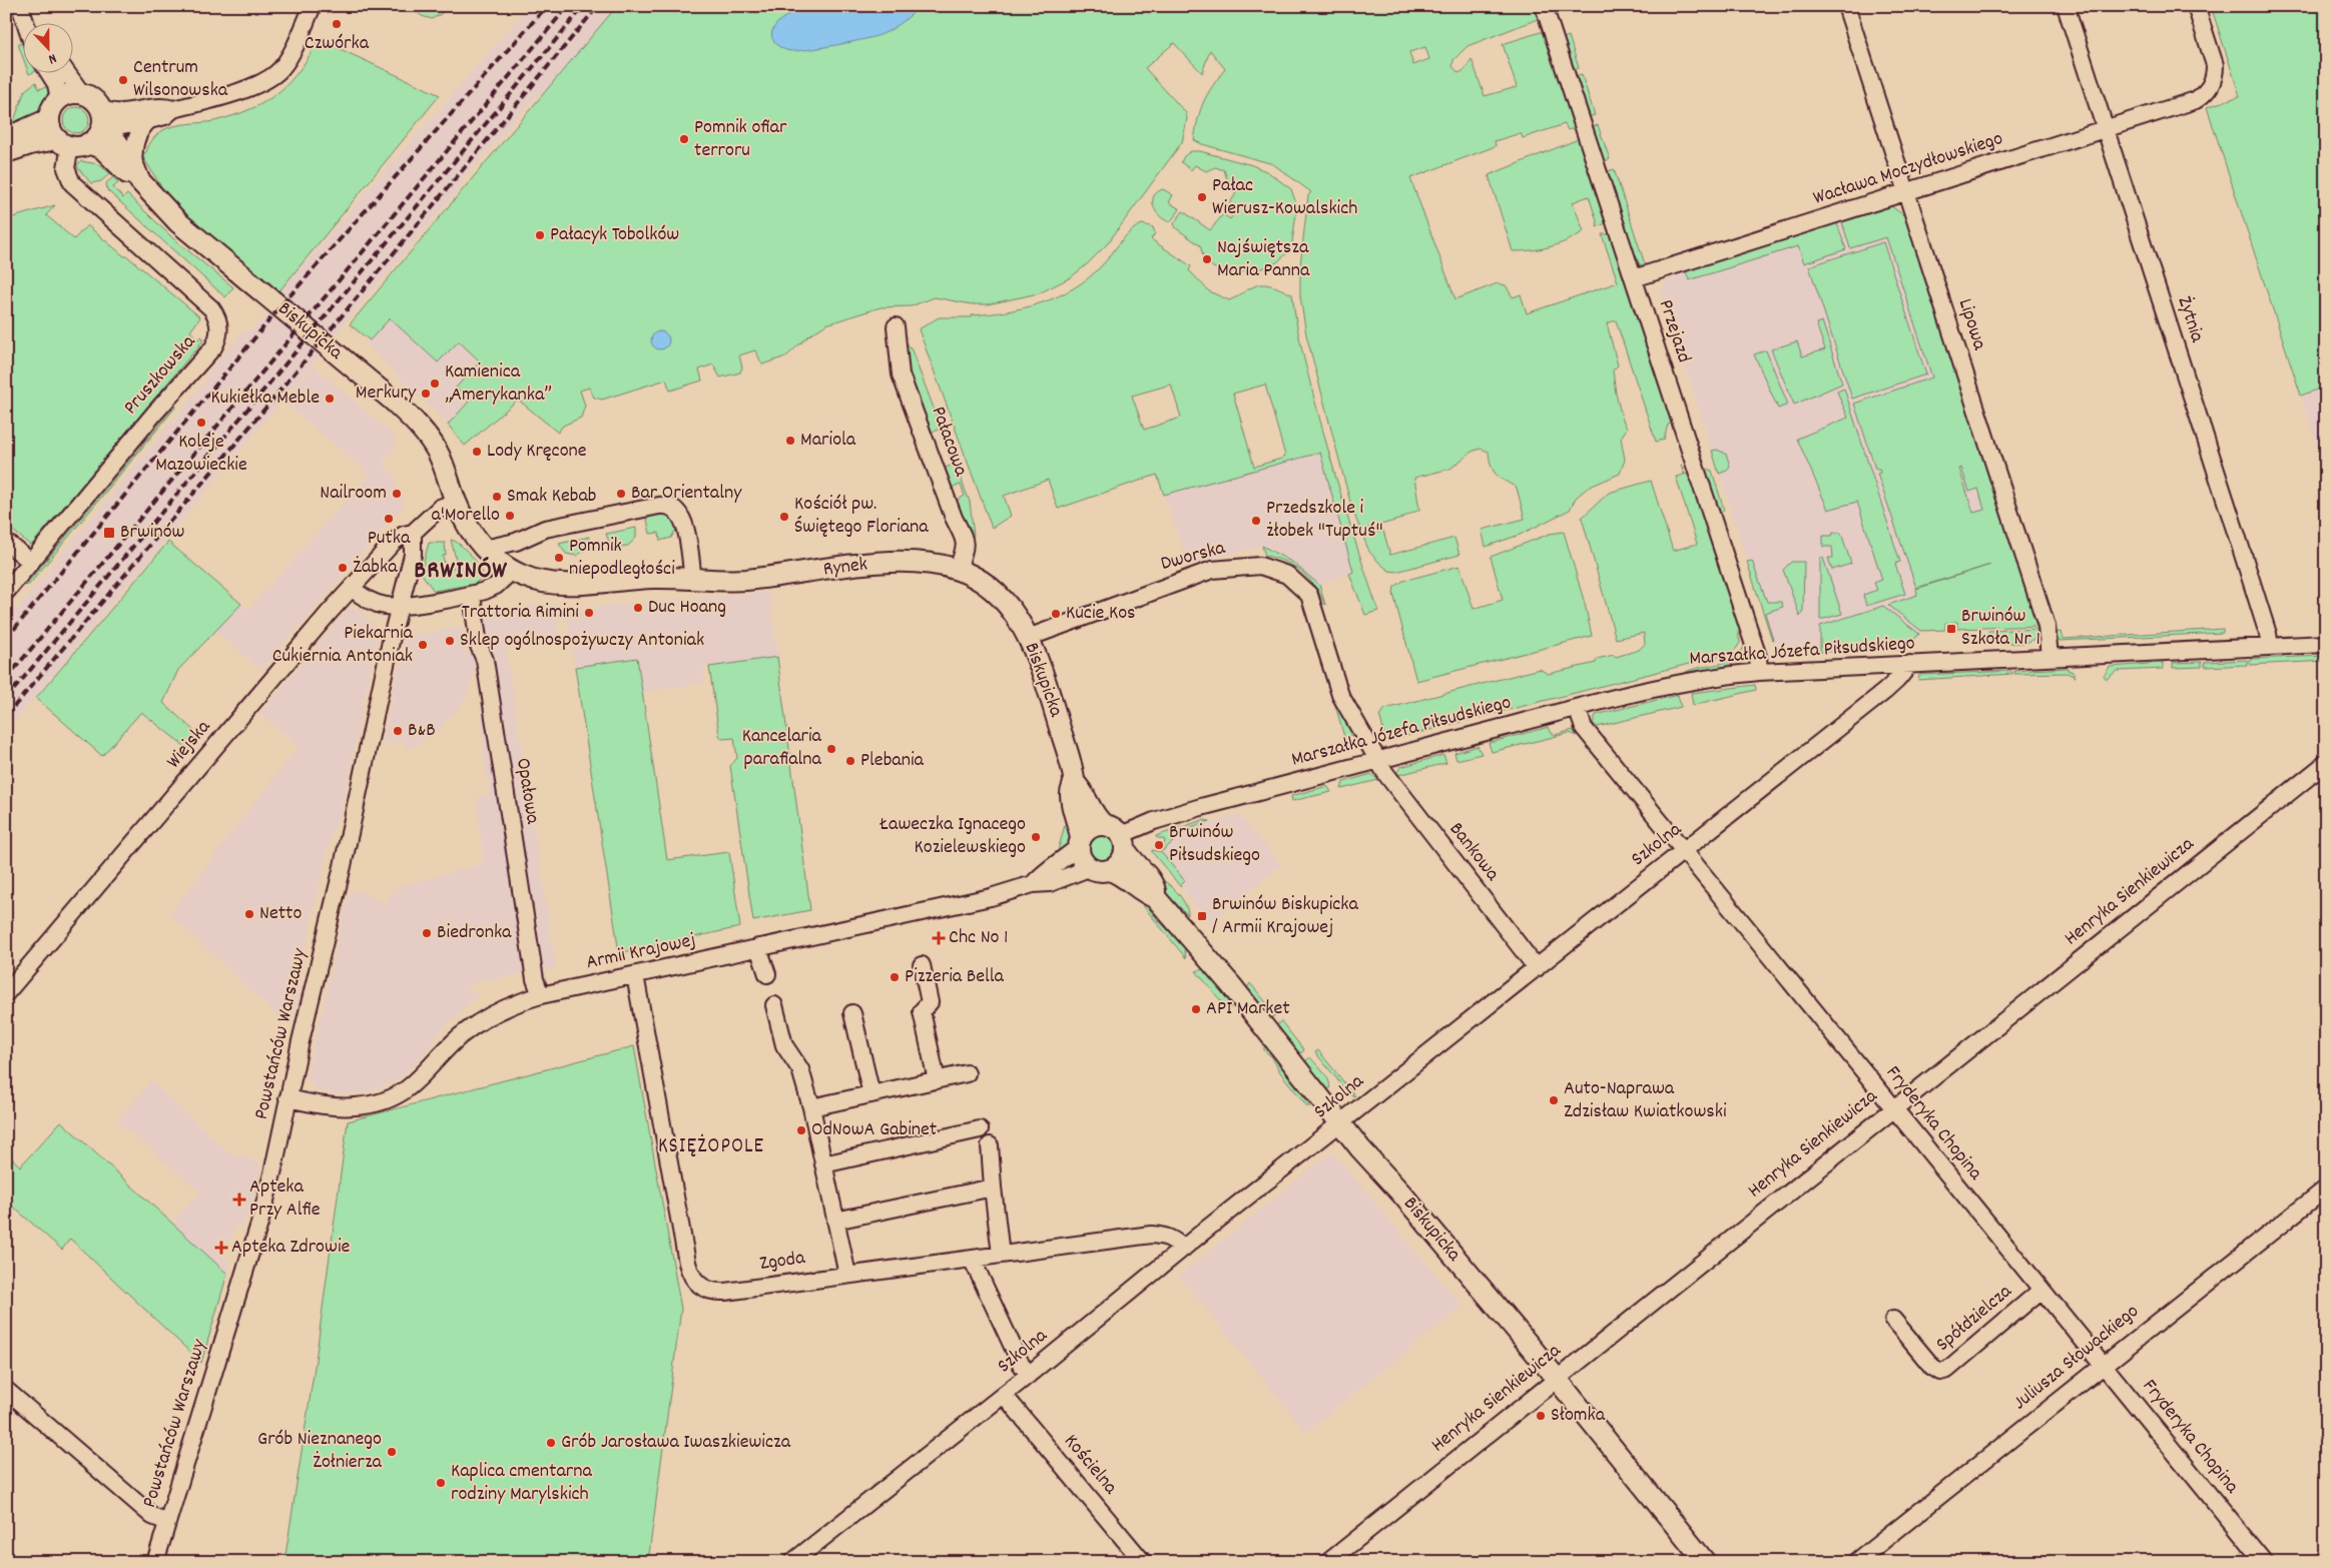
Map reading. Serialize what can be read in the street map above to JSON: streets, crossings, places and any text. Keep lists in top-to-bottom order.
{
  "streets": {
    "main road": ["Biskupicka", "Rynek"],
    "street": [
      "Wacława Moczydłowskiego",
      "Żytnia",
      "Lipowa",
      "Przejazd",
      "Pruszkowska",
      "Pałacowa",
      "Dworska",
      "Marszałka Józefa Piłsudskiego",
      "Wiejska",
      "Opałowa",
      "Szkolna",
      "Bankowa",
      "Henryka Sienkiewicza",
      "Armii Krajowej",
      "Powstańców Warszawy",
      "Fryderyka Chopina",
      "Zgoda",
      "Spółdzielcza",
      "Juliusza Słowackiego",
      "Kościelna"
    ]
  },
  "crossings": [
    ["Wacława Moczydłowskiego", "Żytnia"],
    ["Wacława Moczydłowskiego", "Lipowa"],
    ["Wacława Moczydłowskiego", "Przejazd"],
    ["Żytnia", "Marszałka Józefa Piłsudskiego"],
    ["Lipowa", "Marszałka Józefa Piłsudskiego"],
    ["Biskupicka", "Pruszkowska"],
    ["Biskupicka", "Dworska"],
    ["Biskupicka", "Rynek"],
    ["Biskupicka", "Marszałka Józefa Piłsudskiego"],
    ["Biskupicka", "Szkolna"],
    ["Biskupicka", "Henryka Sienkiewicza"],
    ["Biskupicka", "Armii Krajowej"],
    ["Przejazd", "Marszałka Józefa Piłsudskiego"],
    ["Pałacowa", "Rynek"],
    ["Dworska", "Marszałka Józefa Piłsudskiego"],
    ["Dworska", "Bankowa"],
    ["Marszałka Józefa Piłsudskiego", "Szkolna"],
    ["Marszałka Józefa Piłsudskiego", "Bankowa"],
    ["Marszałka Józefa Piłsudskiego", "Armii Krajowej"],
    ["Marszałka Józefa Piłsudskiego", "Fryderyka Chopina"],
    ["Wiejska", "Powstańców Warszawy"],
    ["Opałowa", "Armii Krajowej"],
    ["Szkolna", "Bankowa"],
    ["Szkolna", "Fryderyka Chopina"],
    ["Szkolna", "Zgoda"],
    ["Szkolna", "Kościelna"],
    ["Henryka Sienkiewicza", "Fryderyka Chopina"],
    ["Armii Krajowej", "Powstańców Warszawy"],
    ["Armii Krajowej", "Zgoda"],
    ["Fryderyka Chopina", "Spółdzielcza"],
    ["Fryderyka Chopina", "Juliusza Słowackiego"]
  ],
  "districts": ["BRWINÓW", "KSIĘŻOPOLE"],
  "places": {
    "other": [
      "Czwórka",
      "Centrum Wilsonowska",
      "Pomnik ofiar terroru",
      "Pałac Wierusz-Kowalskich",
      "Pałacyk Tobolków",
      "Najświętsza Maria Panna",
      "Kamienica „Amerykanka”",
      "Merkury",
      "Kukiełka Meble",
      "Koleje Mazowieckie",
      "Mariola",
      "Lody Kręcone",
      "Nailroom",
      "Bar Orientalny",
      "Smak Kebab",
      "a'Morello",
      "Kościół pw. Świętego Floriana",
      "Putka",
      "Przedszkole i żłobek \"Tuptuś\"",
      "Pomnik niepodległości",
      "Żabka",
      "Duc Hoang",
      "Trattoria Rimini",
      "Kucie Kos",
      "Sklep ogólnospożywczy Antoniak",
      "Piekarnia Cukiernia Antoniak",
      "B&B",
      "Kancelaria parafialna",
      "Plebania",
      "Ławeczka Ignacego Kozielewskiego",
      "Brwinów Piłsudskiego",
      "Netto",
      "Biedronka",
      "Pizzeria Bella",
      "API Market",
      "Auto-Naprawa Zdzisław Kwiatkowski",
      "OdNowA Gabinet",
      "Słomka",
      "Grób Jarosława Iwaszkiewicza",
      "Grób Nieznanego Żołnierza",
      "Kaplica cmentarna rodziny Marylskich"
    ],
    "transit": ["Brwinów", "Brwinów Szkoła Nr 1", "Brwinów Biskupicka / Armii Krajowej"],
    "health": ["Chc No 1", "Apteka Przy Alfie", "Apteka Zdrowie"]
  },
  "north": "bottom"
}
